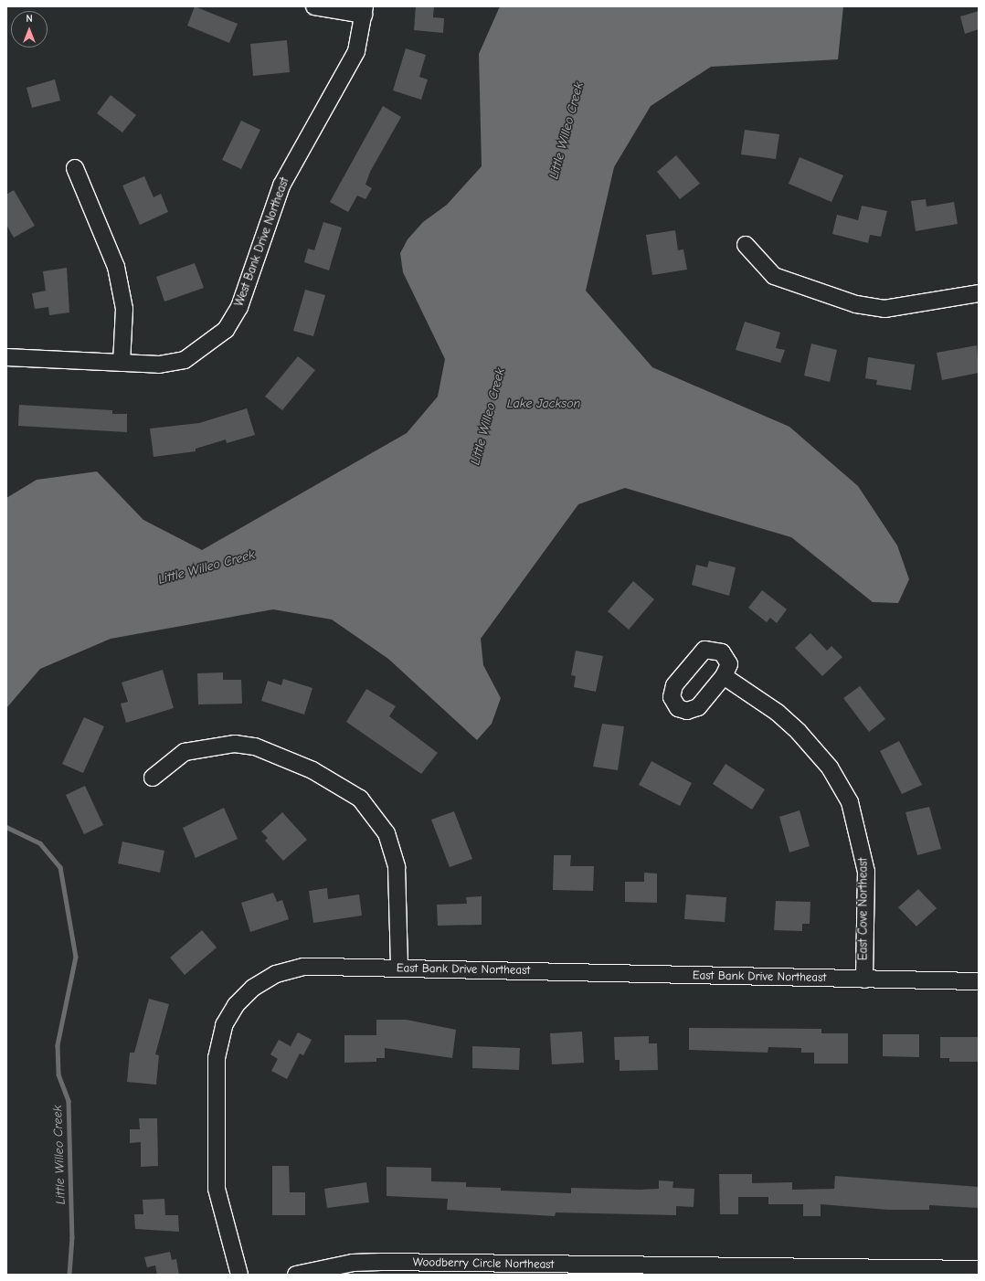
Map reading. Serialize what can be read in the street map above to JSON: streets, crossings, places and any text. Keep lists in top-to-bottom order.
{
  "streets": {
    "street": [
      "West Bank Drive Northeast",
      "East Cove Northeast",
      "East Bank Drive Northeast",
      "Woodberry Circle Northeast"
    ]
  },
  "crossings": [
    ["East Cove Northeast", "East Bank Drive Northeast"]
  ],
  "water": ["Little Willeo Creek", "Lake Jackson"],
  "north": "top"
}
